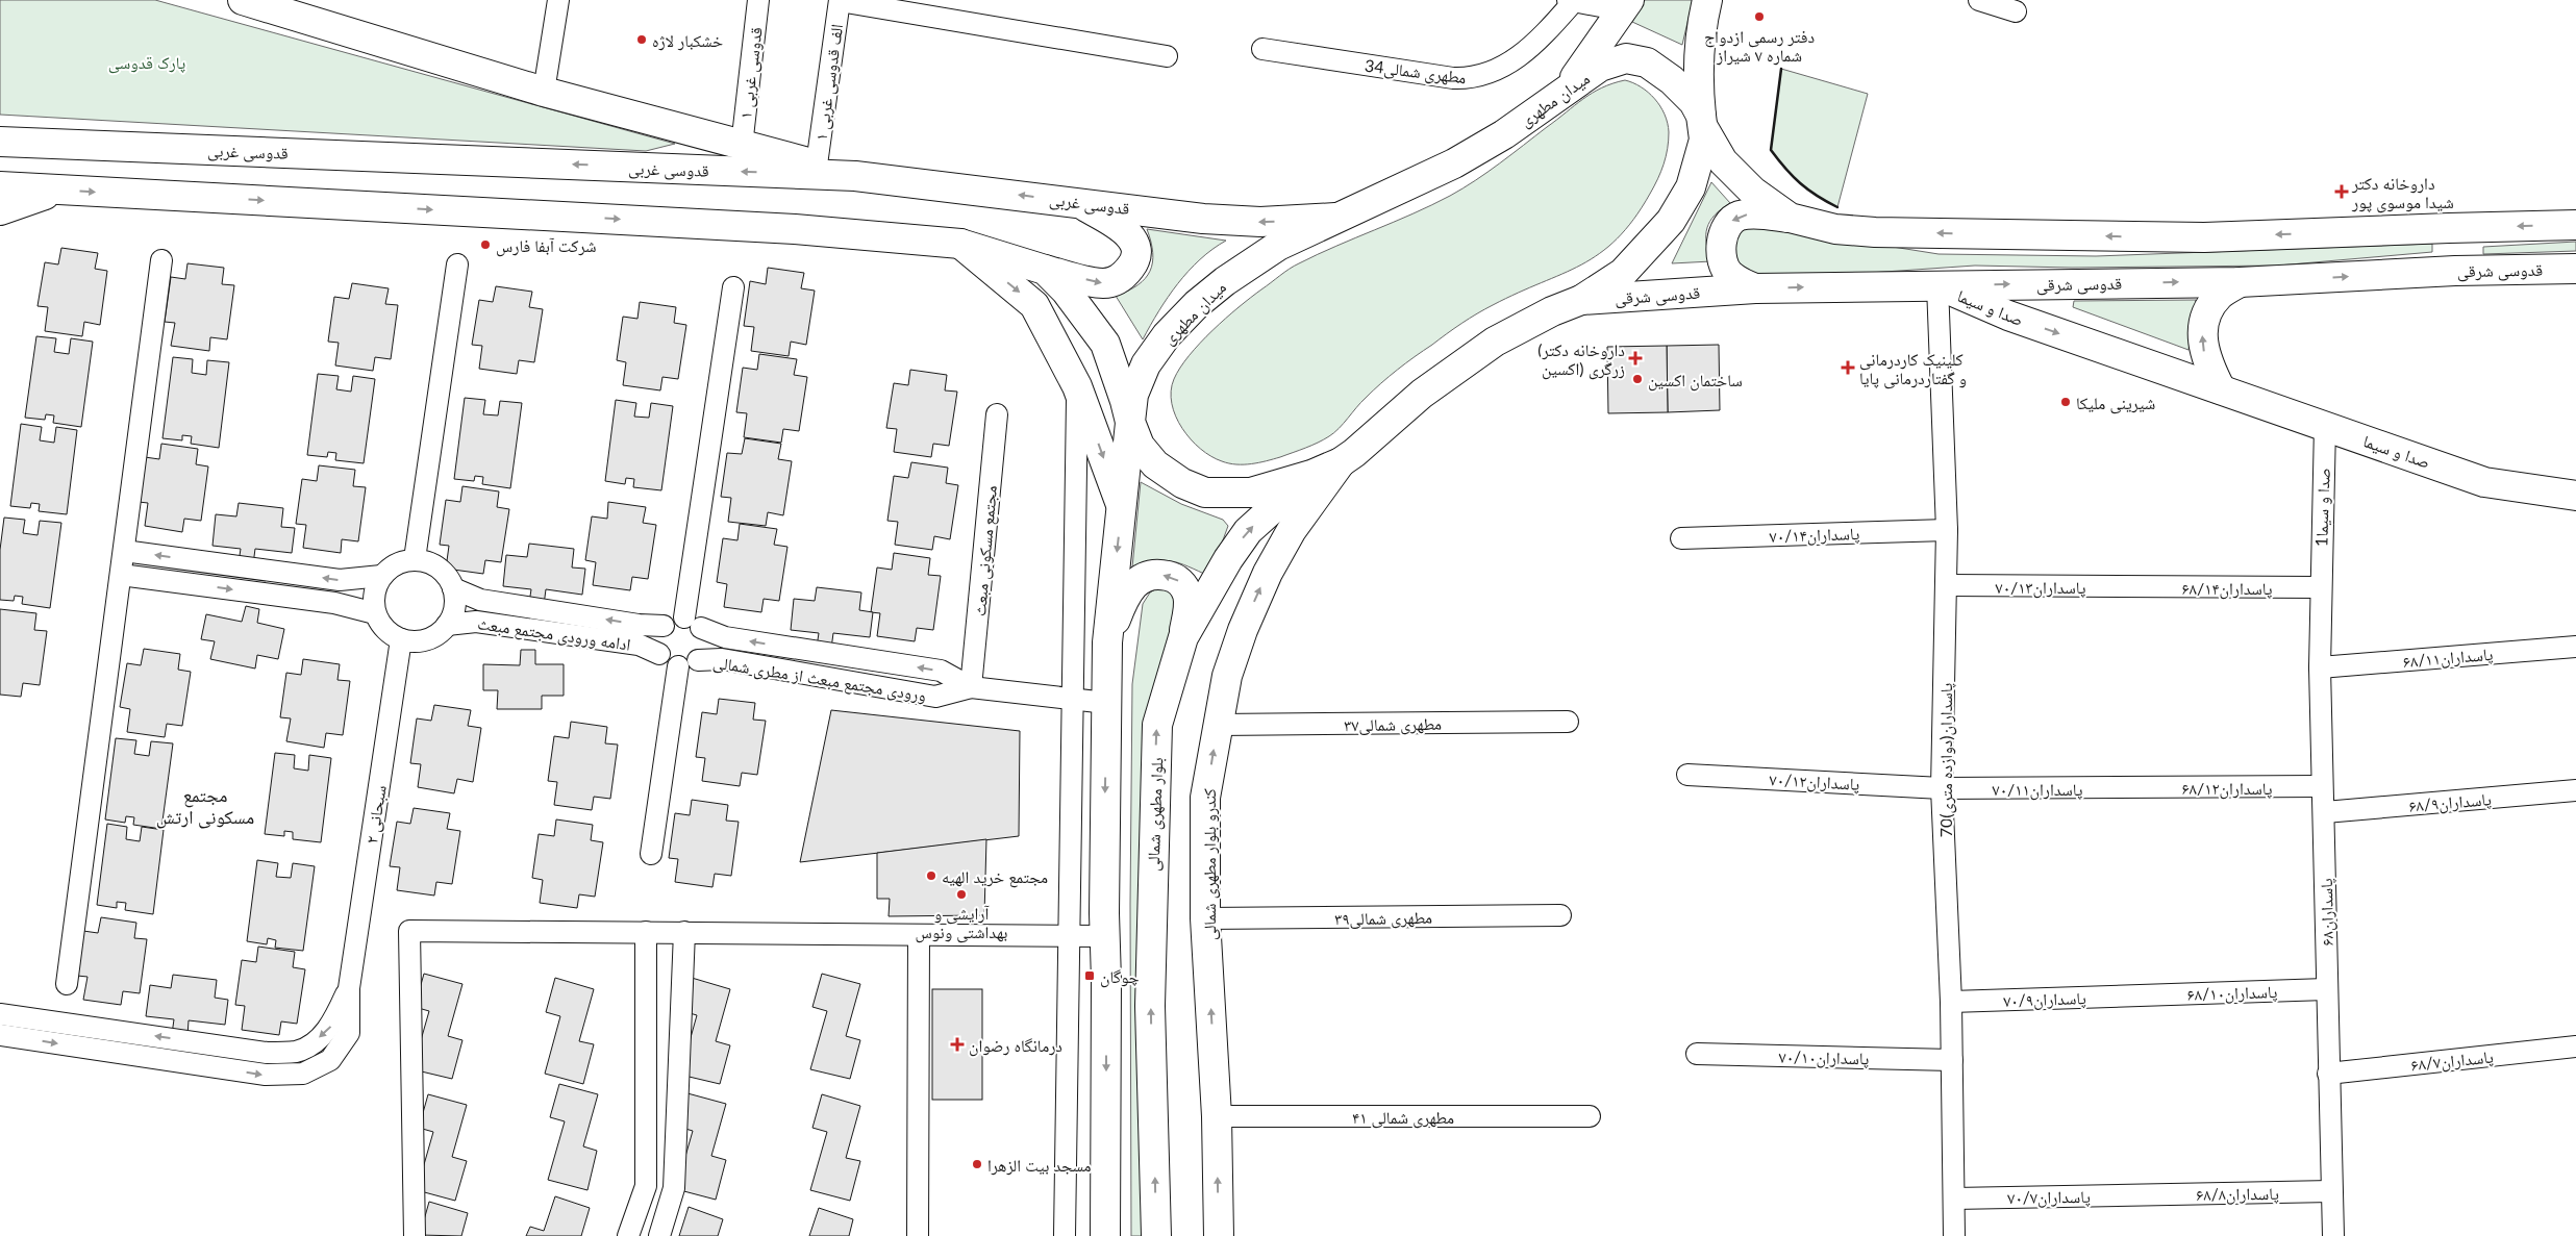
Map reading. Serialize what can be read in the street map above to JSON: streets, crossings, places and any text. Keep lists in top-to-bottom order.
{
  "streets": {
    "main road": [
      "میدان مطهری",
      "قدوسی غربی",
      "قدوسی شرقی",
      "صدا و سیما",
      "بلوار مطهری شمالی",
      "کندرو بلوار مطهری شمالی"
    ],
    "street": [
      "34مطهرى شمالى",
      "۱ قدوسی غربی",
      "۱ الف قدوسی غربی",
      "1صدا و سیما",
      "پاسداران۷۰/۱۴",
      "مجتمع مسکونی مبعث",
      "پاسداران۷۰/۱۳",
      "پاسداران۶۸/۱۴",
      "ادامه ورودی مجتمع مبعث",
      "پاسداران۶۸/۱۱",
      "ورودی مجتمع مبعث از مطری شمالی",
      "مطهرى شمالى۳۷",
      "70پاسداران(دوازده متری)",
      "پاسداران۷۰/۱۲",
      "پاسداران۶۸/۱۲",
      "پاسداران۷۰/۱۱",
      "پاسداران۶۸/۹",
      "سبحانی ۲",
      "پاسداران۶۸",
      "مطهرى شمالى۳۹",
      "پاسداران۶۸/۱۰",
      "پاسداران۷۰/۹",
      "پاسداران۷۰/۱۰",
      "پاسداران۶۸/۷",
      "۴۱ مطهرى شمالى",
      "پاسداران۶۸/۸",
      "پاسداران۷۰/۷"
    ]
  },
  "crossings": [
    ["میدان مطهری", "قدوسی غربی"],
    ["میدان مطهری", "قدوسی شرقی"],
    ["میدان مطهری", "بلوار مطهری شمالی"],
    ["میدان مطهری", "کندرو بلوار مطهری شمالی"],
    ["قدوسی شرقی", "صدا و سیما"],
    ["قدوسی شرقی", "70پاسداران(دوازده متری)"],
    ["صدا و سیما", "1صدا و سیما"],
    ["صدا و سیما", "70پاسداران(دوازده متری)"],
    ["1صدا و سیما", "پاسداران۶۸/۱۴"],
    ["1صدا و سیما", "پاسداران۶۸"],
    ["پاسداران۷۰/۱۴", "70پاسداران(دوازده متری)"],
    ["مجتمع مسکونی مبعث", "ورودی مجتمع مبعث از مطری شمالی"],
    ["پاسداران۷۰/۱۳", "پاسداران۶۸/۱۴"],
    ["پاسداران۷۰/۱۳", "70پاسداران(دوازده متری)"],
    ["پاسداران۶۸/۱۴", "پاسداران۶۸"],
    ["ادامه ورودی مجتمع مبعث", "ورودی مجتمع مبعث از مطری شمالی"],
    ["ادامه ورودی مجتمع مبعث", "سبحانی ۲"],
    ["پاسداران۶۸/۱۱", "پاسداران۶۸"],
    ["مطهرى شمالى۳۷", "کندرو بلوار مطهری شمالی"],
    ["70پاسداران(دوازده متری)", "پاسداران۷۰/۱۲"],
    ["70پاسداران(دوازده متری)", "پاسداران۷۰/۱۱"],
    ["70پاسداران(دوازده متری)", "پاسداران۷۰/۹"],
    ["70پاسداران(دوازده متری)", "پاسداران۷۰/۱۰"],
    ["70پاسداران(دوازده متری)", "پاسداران۷۰/۷"],
    ["پاسداران۷۰/۱۲", "پاسداران۷۰/۱۱"],
    ["پاسداران۶۸/۱۲", "پاسداران۷۰/۱۱"],
    ["پاسداران۶۸/۱۲", "پاسداران۶۸"],
    ["پاسداران۶۸/۹", "پاسداران۶۸"],
    ["بلوار مطهری شمالی", "کندرو بلوار مطهری شمالی"],
    ["کندرو بلوار مطهری شمالی", "مطهرى شمالى۳۹"],
    ["کندرو بلوار مطهری شمالی", "۴۱ مطهرى شمالى"],
    ["پاسداران۶۸", "پاسداران۶۸/۱۰"],
    ["پاسداران۶۸", "پاسداران۶۸/۷"],
    ["پاسداران۶۸", "پاسداران۶۸/۸"],
    ["پاسداران۶۸/۱۰", "پاسداران۷۰/۹"],
    ["پاسداران۶۸/۸", "پاسداران۷۰/۷"]
  ],
  "districts": ["مجتمع مسکونی ارتش"],
  "parks": ["پارک قدوسی"],
  "places": {
    "other": [
      "دفتر رسمی ازدواج شماره ۷ شیراز",
      "خشکبار لاژه",
      "شرکت آبفا فارس",
      "ساختمان اکسین",
      "شیرینى ملیکا",
      "مجتمع خرید الهیه",
      "آرایشی و بهداشتی ونوس",
      "مسجد بیت الزهرا"
    ],
    "health": [
      "داروخانه دکتر شیدا موسوی پور",
      "(داروخانه دکتر زرگری (اکسین",
      "کلینیک کاردرمانی و گفتاردرمانی پایا",
      "درمانگاه رضوان"
    ],
    "transit": ["چوگان"]
  }
}
